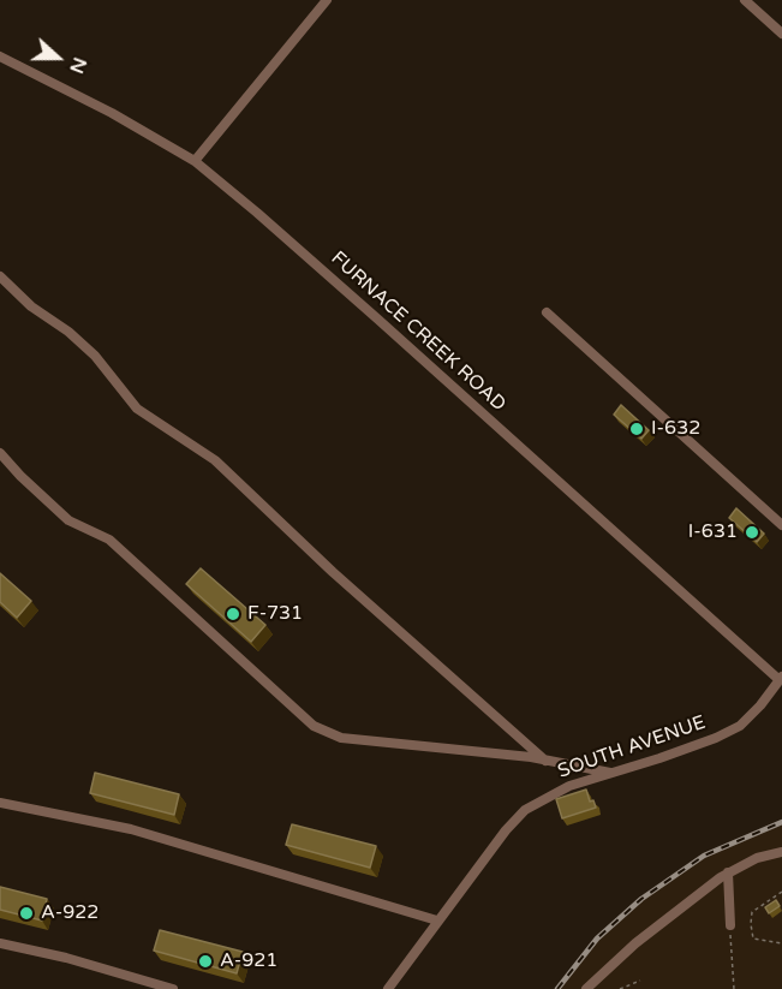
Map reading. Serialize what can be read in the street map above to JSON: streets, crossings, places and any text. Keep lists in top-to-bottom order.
{
  "streets": {
    "street": ["FURNACE CREEK ROAD", "SOUTH AVENUE"]
  },
  "crossings": [
    ["FURNACE CREEK ROAD", "SOUTH AVENUE"]
  ],
  "places": [
    "I-632",
    "I-631",
    "F-731",
    "A-922",
    "A-921"
  ],
  "north": "right"
}
